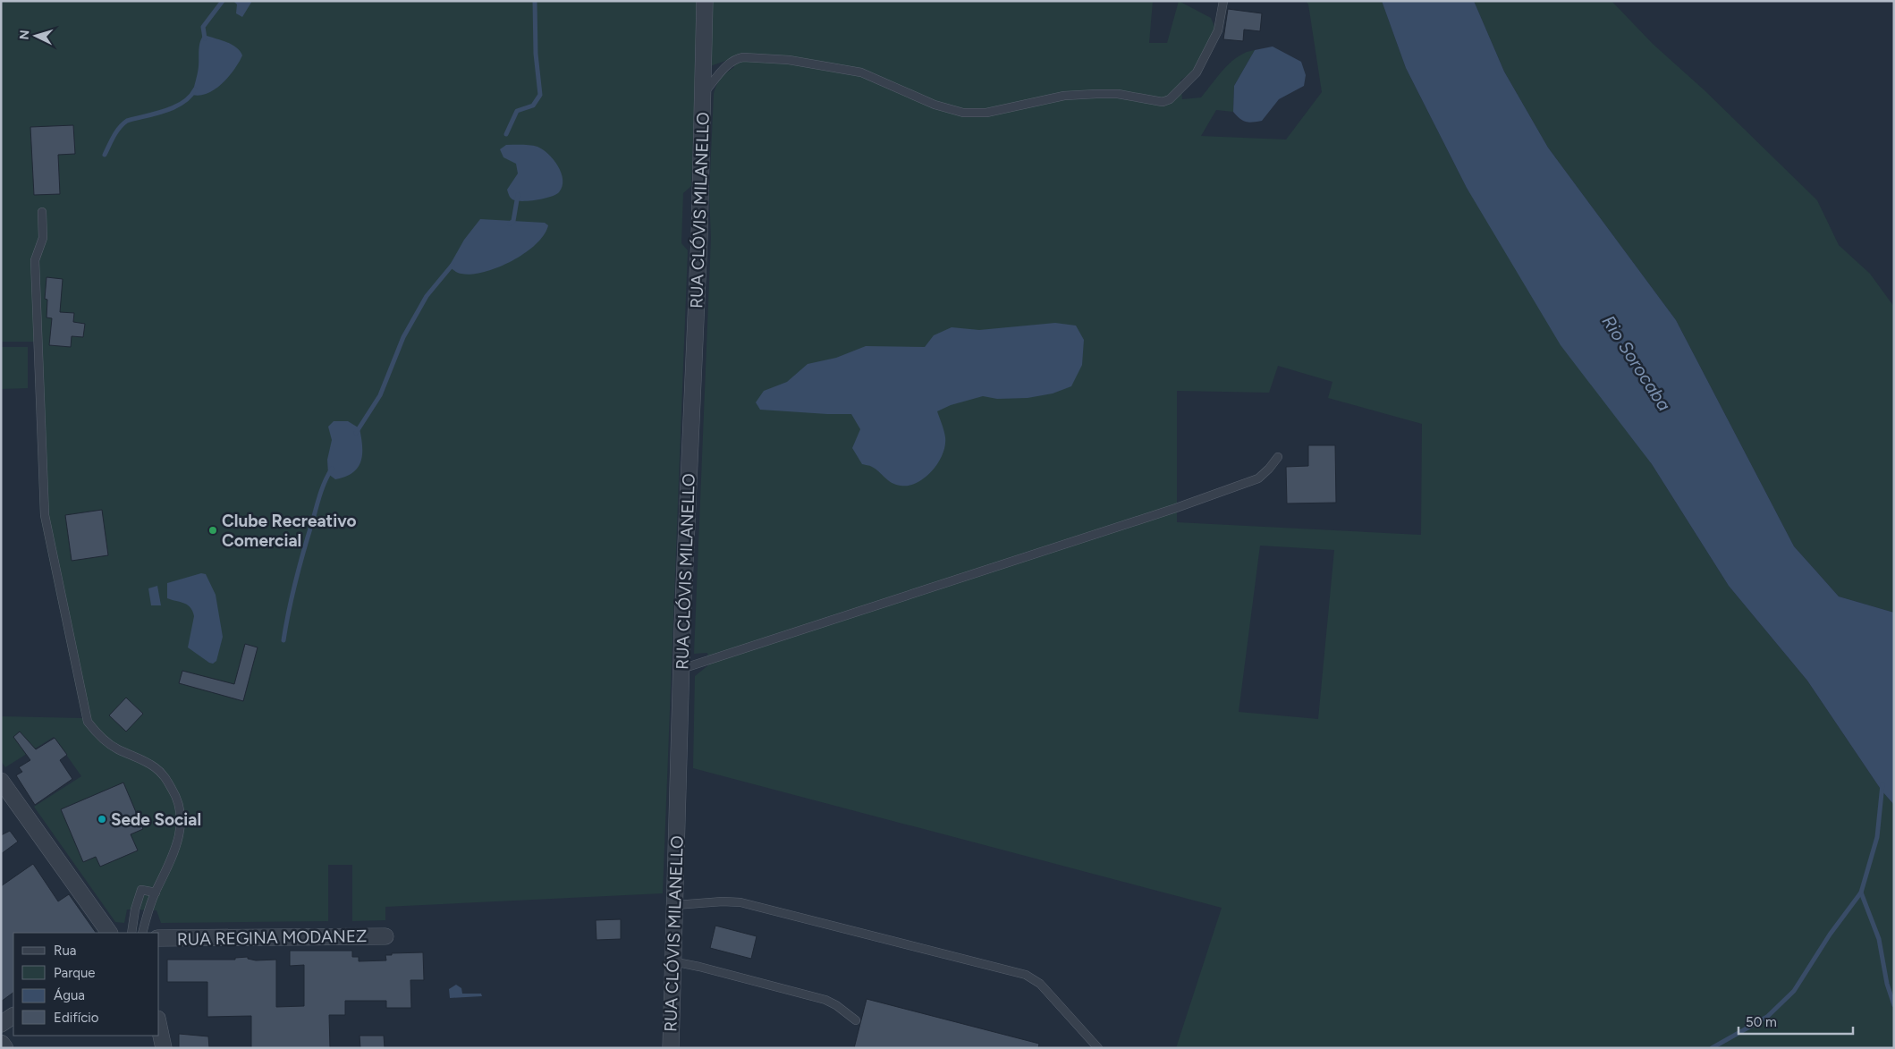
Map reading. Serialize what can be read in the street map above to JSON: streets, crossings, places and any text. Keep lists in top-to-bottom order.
{
  "streets": {
    "street": ["RUA CLÓVIS MILANELLO", "RUA REGINA MODANEZ"]
  },
  "water": ["Rio Sorocaba"],
  "places": ["Clube Recreativo Comercial", "Sede Social"],
  "legend": [
    "Rua",
    "Parque",
    "Água",
    "Edifício"
  ],
  "scale_bar": "50 m",
  "north": "left"
}
